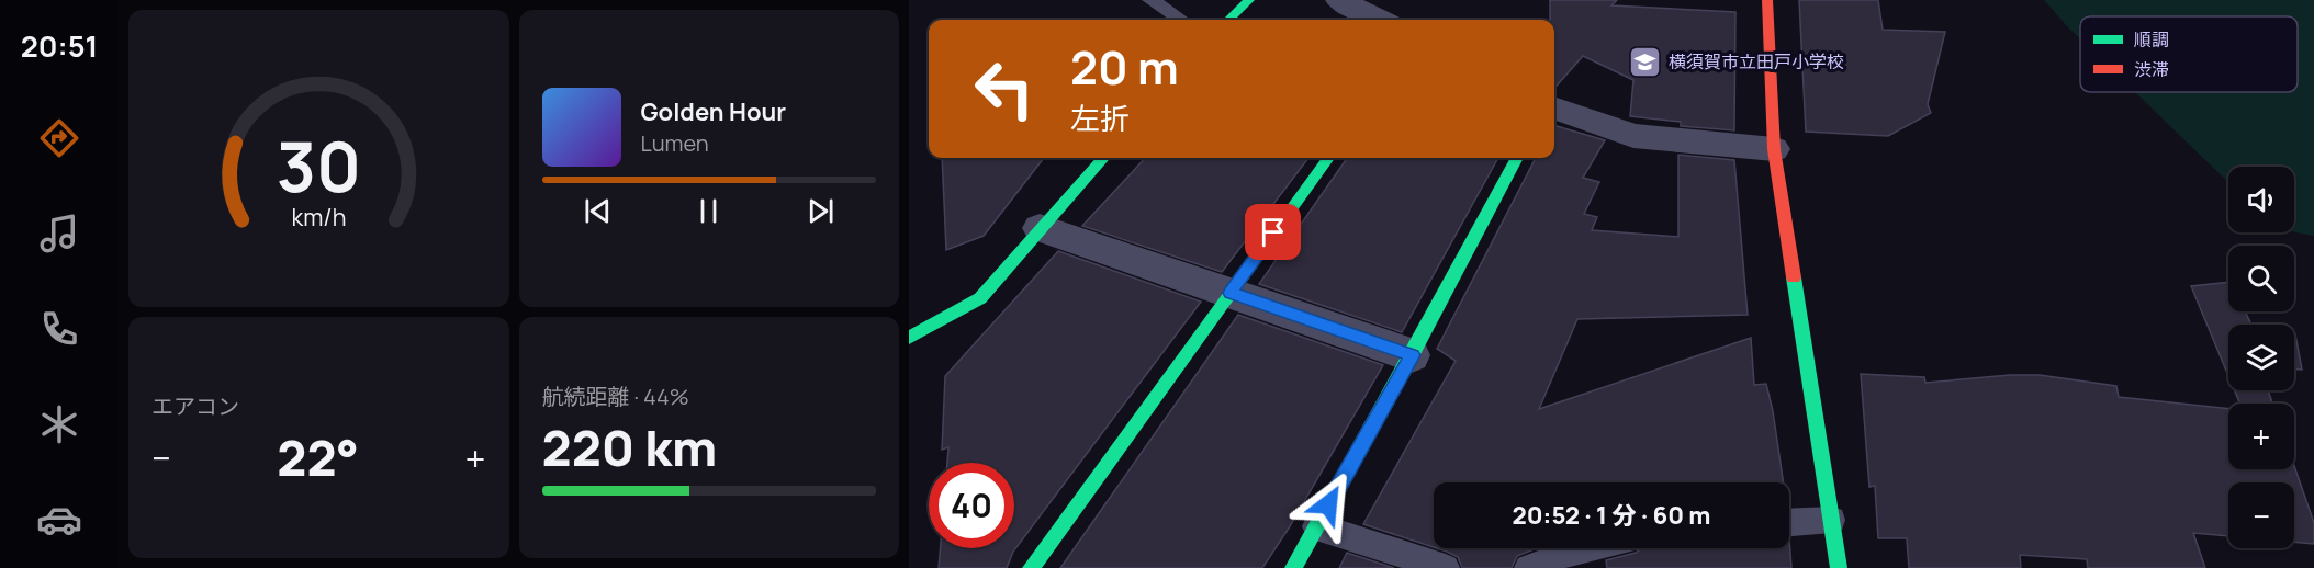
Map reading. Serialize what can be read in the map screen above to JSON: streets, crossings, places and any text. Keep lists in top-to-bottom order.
{
  "places": {
    "school or university": ["横須賀市立田戸小学校"]
  },
  "legend": ["順調", "渋滞"],
  "page": {
    "tabs": "20:51",
    "turn": ["20 m", "左折"],
    "song": ["Golden Hour", "Lumen"],
    "map_buttons": ["+", "−"],
    "tile": [
      "エアコン",
      ["航続距離 · 44%", "220 km"]
    ],
    "heat": ["−", "22°", "+"],
    "limit": "40",
    "trip": "20:52 · 1 分 · 60 m",
    "gauge": ["30", "km/h"]
  }
}
